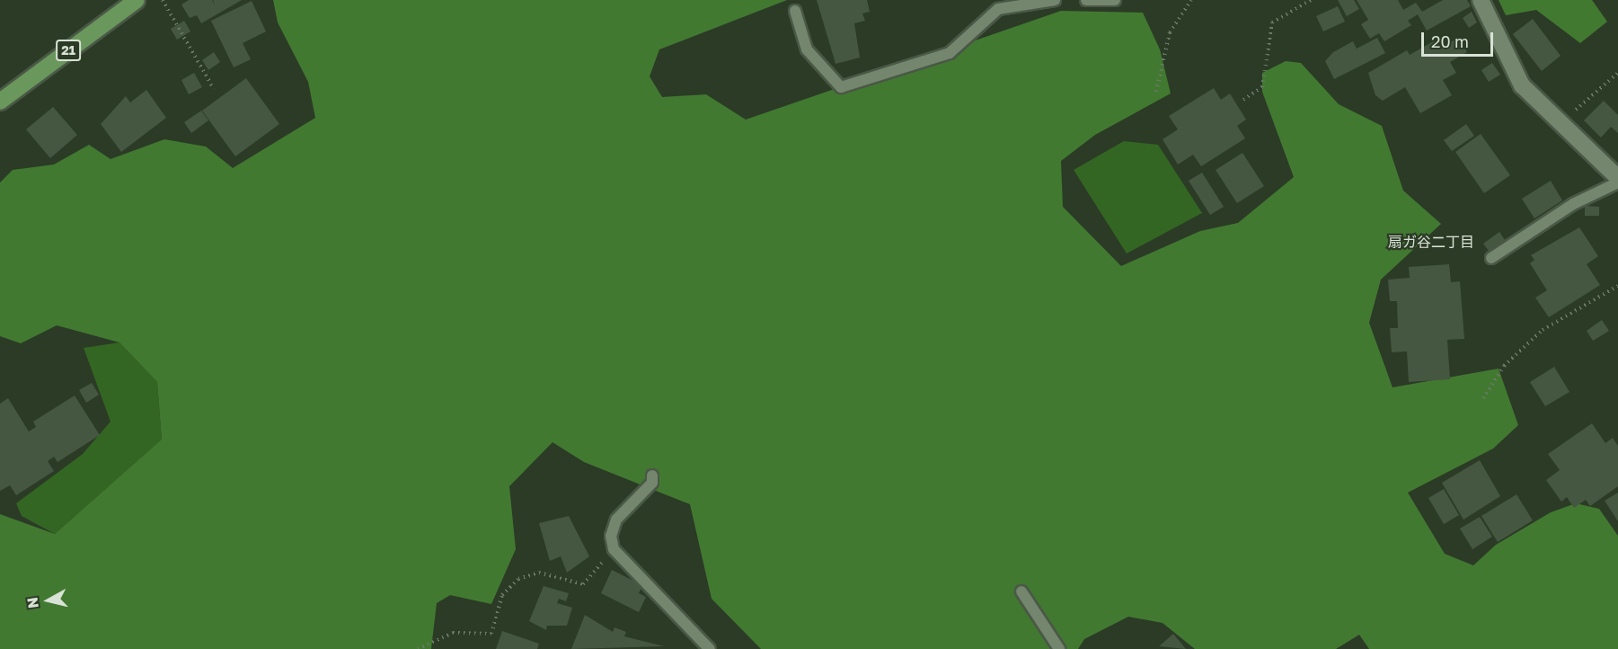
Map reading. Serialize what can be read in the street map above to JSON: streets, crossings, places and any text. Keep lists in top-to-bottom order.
{
  "streets": {
    "main road": ["21"]
  },
  "districts": ["扇ガ谷二丁目"],
  "scale_bar": "20 m",
  "north": "left"
}
